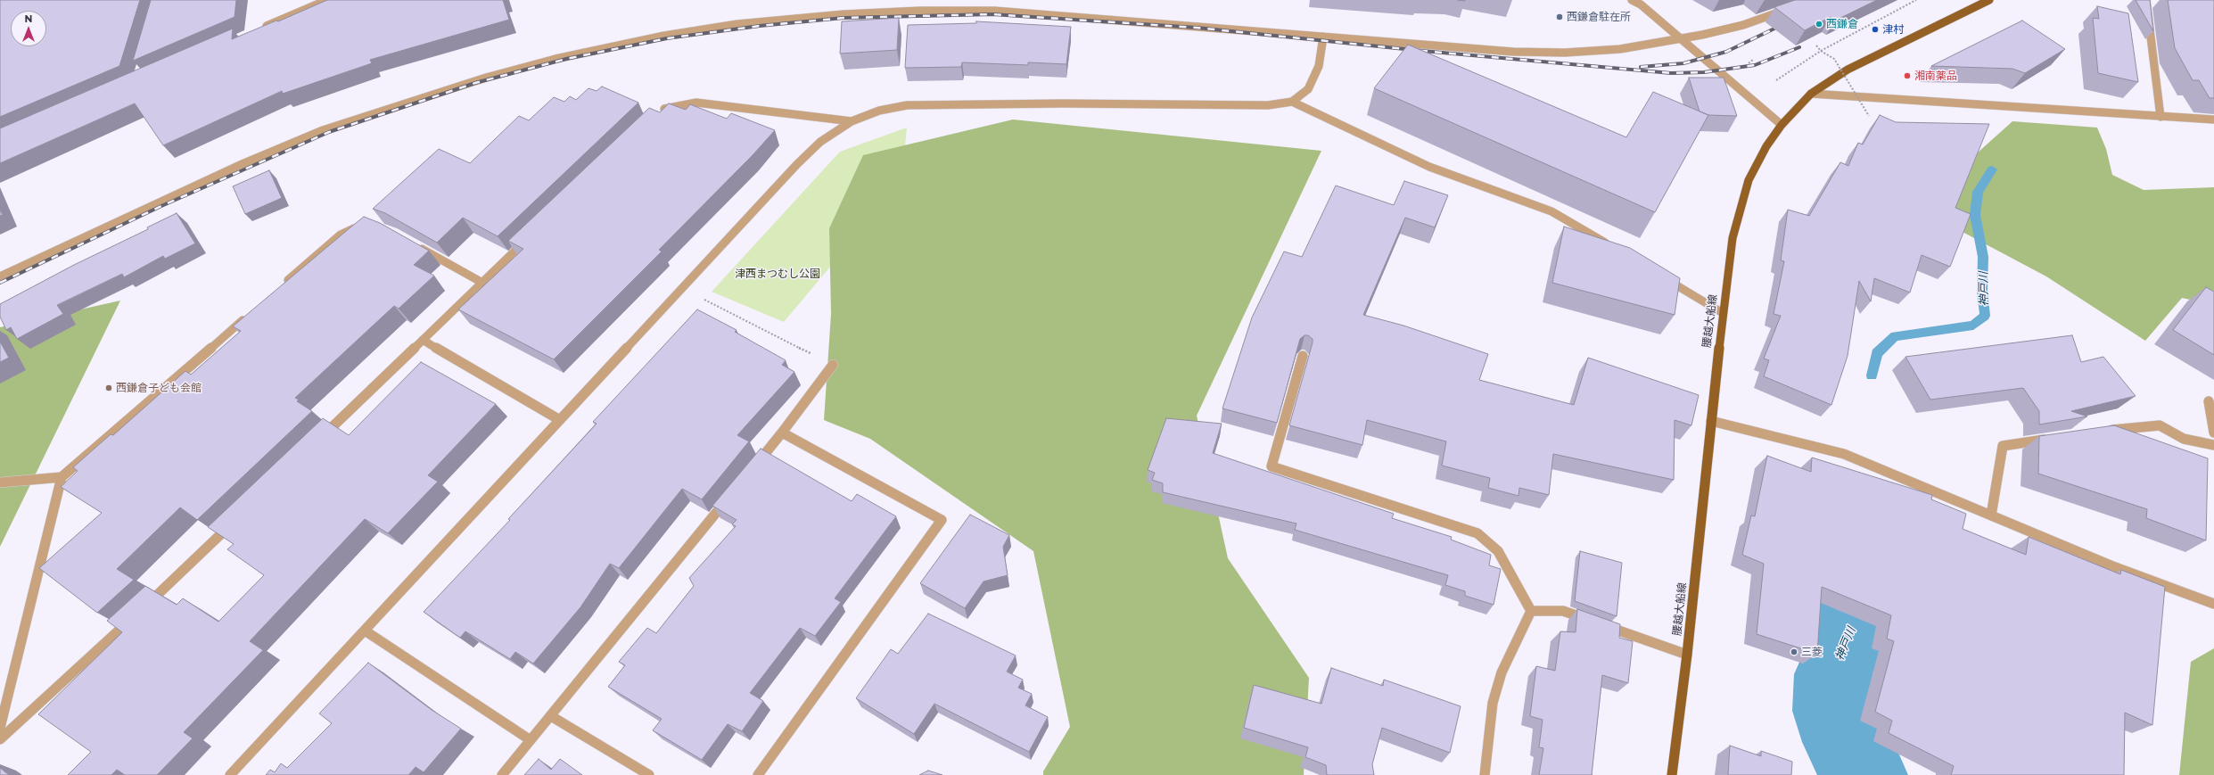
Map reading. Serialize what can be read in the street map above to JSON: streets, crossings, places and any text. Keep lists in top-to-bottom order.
{
  "streets": {
    "main road": ["腰越大船線"]
  },
  "water": ["神戸川"],
  "parks": ["津西まつむし公園"],
  "places": [
    "西鎌倉駐在所",
    "西鎌倉",
    "津村",
    "湘南薬品",
    "西鎌倉子ども会館",
    "三菱"
  ],
  "north": "top"
}
